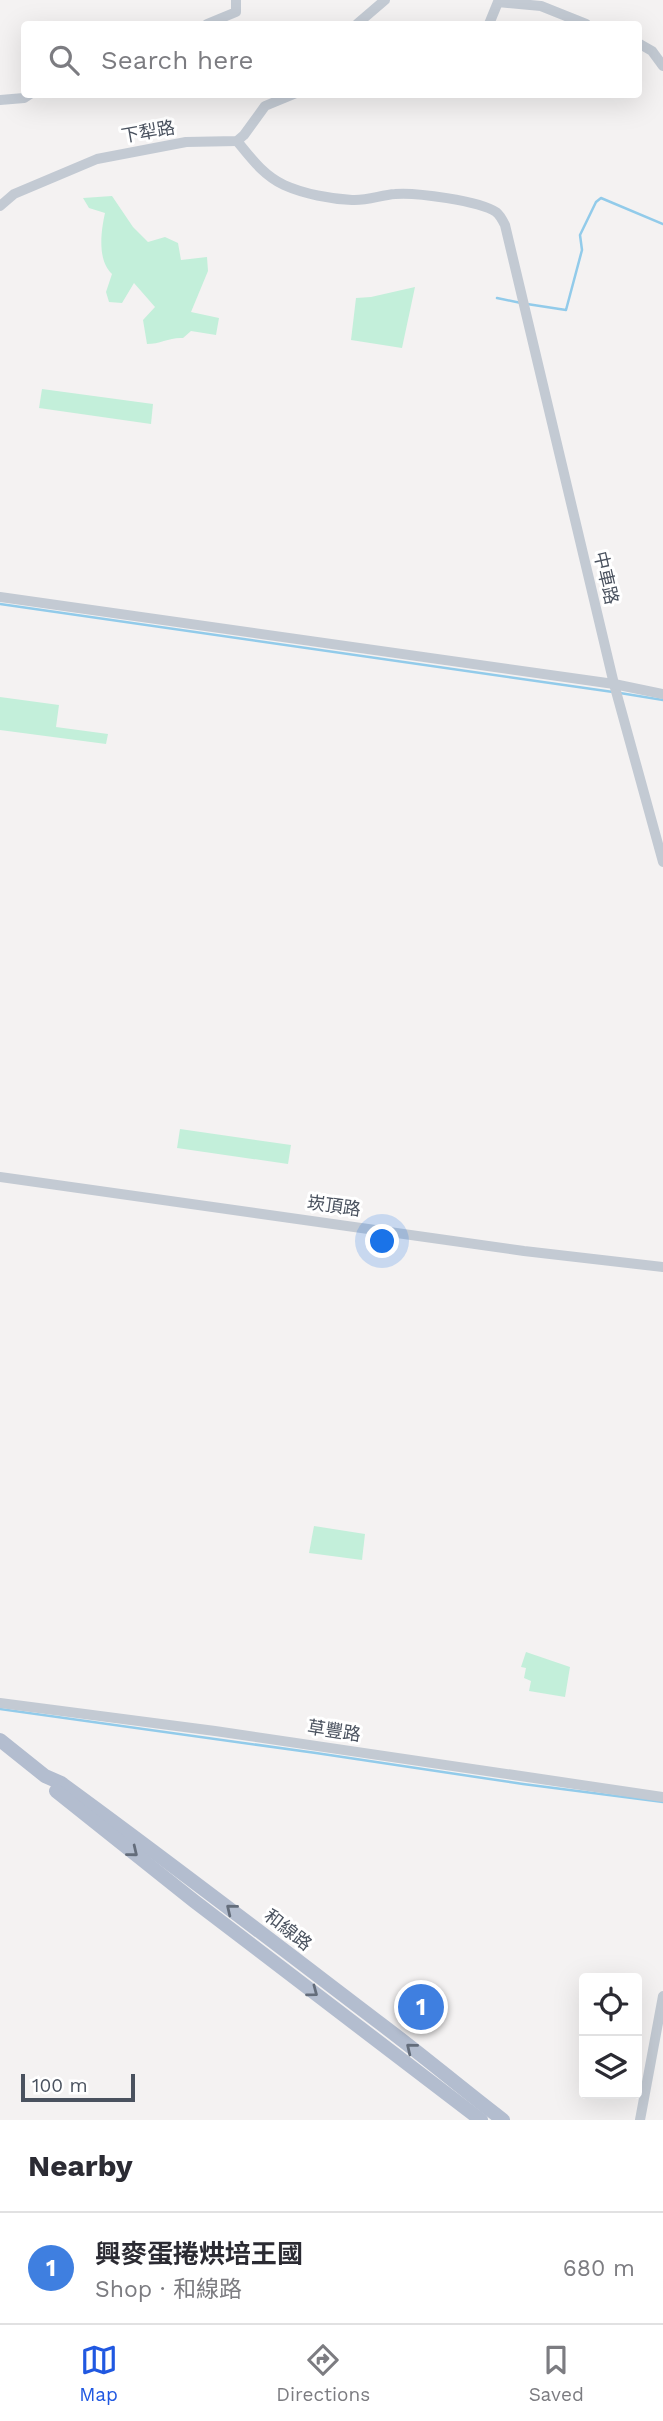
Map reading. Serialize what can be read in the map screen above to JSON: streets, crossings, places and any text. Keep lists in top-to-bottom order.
{
  "streets": {
    "main road": ["和線路"],
    "street": [
      "下犁路",
      "中車路",
      "崁頂路",
      "草豐路"
    ]
  },
  "crossings": [
    ["下犁路", "中車路"]
  ],
  "scale_bar": "100 m",
  "page": {
    "search": "Search here",
    "pins": "1",
    "scale": "100 m",
    "heading": "Nearby",
    "list": [
      {
        "mark": "1",
        "name": "興麥蛋捲烘培王國",
        "note": "Shop · 和線路",
        "value": "680 m"
      }
    ],
    "nav": ["Map", "Directions", "Saved"]
  }
}
